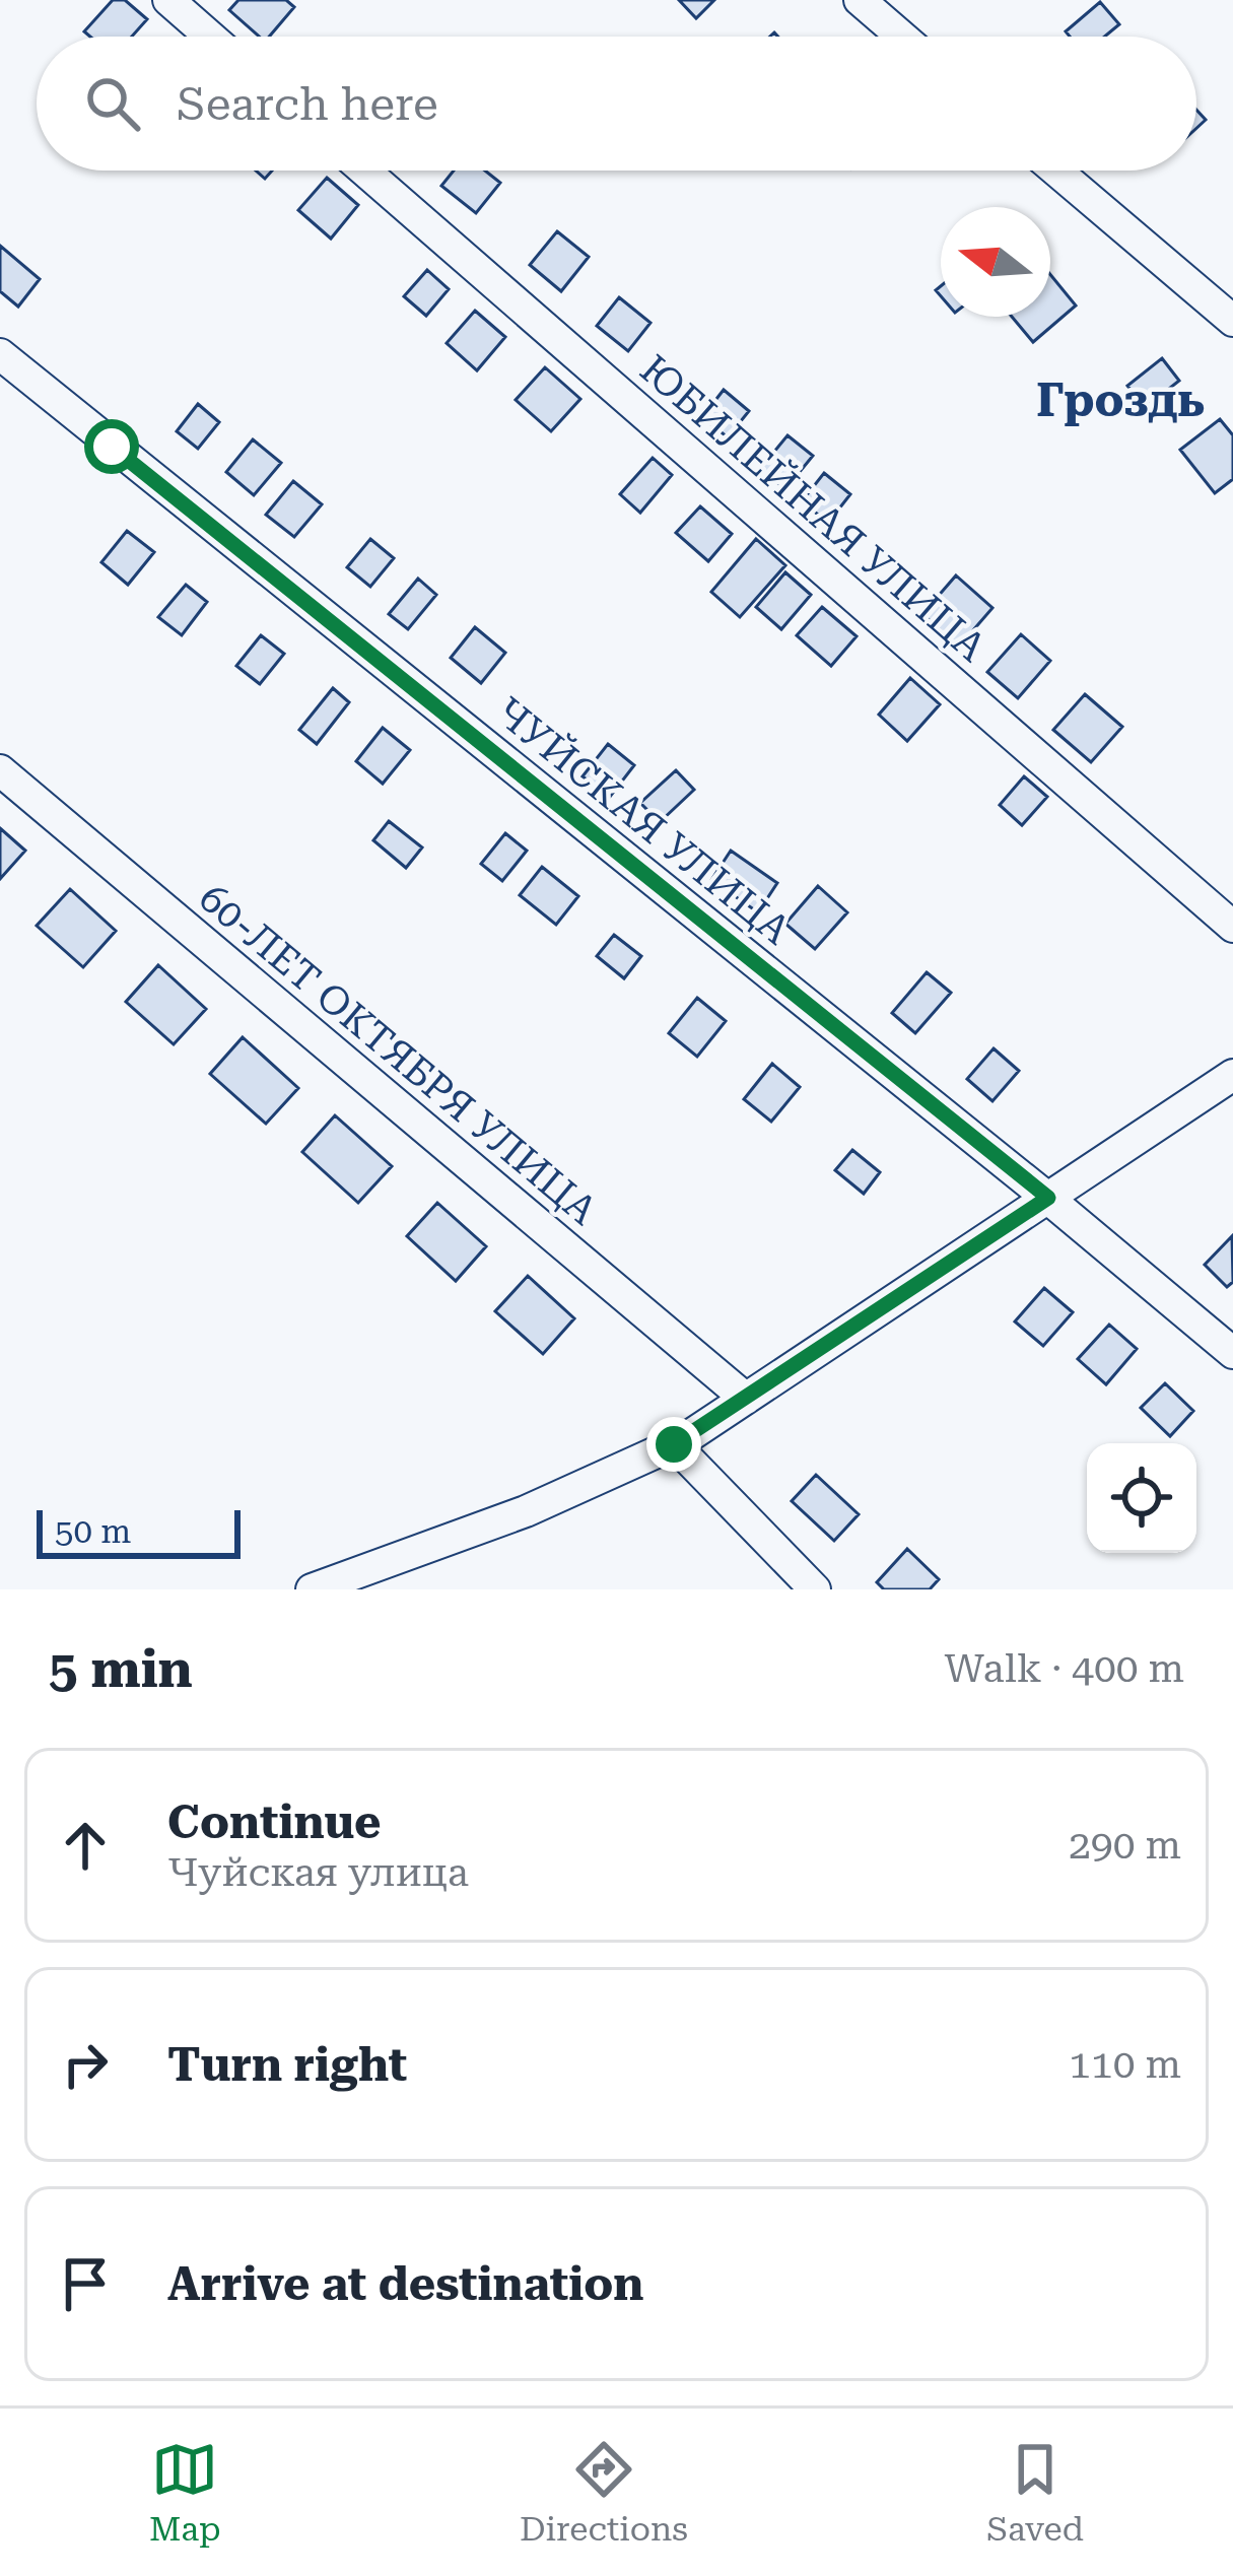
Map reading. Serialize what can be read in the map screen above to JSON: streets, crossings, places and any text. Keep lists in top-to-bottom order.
{
  "streets": {
    "street": ["ЮБИЛЕЙНАЯ УЛИЦА", "ЧУЙСКАЯ УЛИЦА", "60-ЛЕТ ОКТЯБРЯ УЛИЦА"]
  },
  "districts": ["Гроздь"],
  "scale_bar": "50 m",
  "north": "left",
  "page": {
    "search": "Search here",
    "scale": "50 m",
    "heading": ["5 min", "Walk · 400 m"],
    "list": [
      ["Continue", "Чуйская улица", "290 m"],
      ["Turn right", "110 m"],
      "Arrive at destination"
    ],
    "nav": ["Map", "Directions", "Saved"]
  }
}
